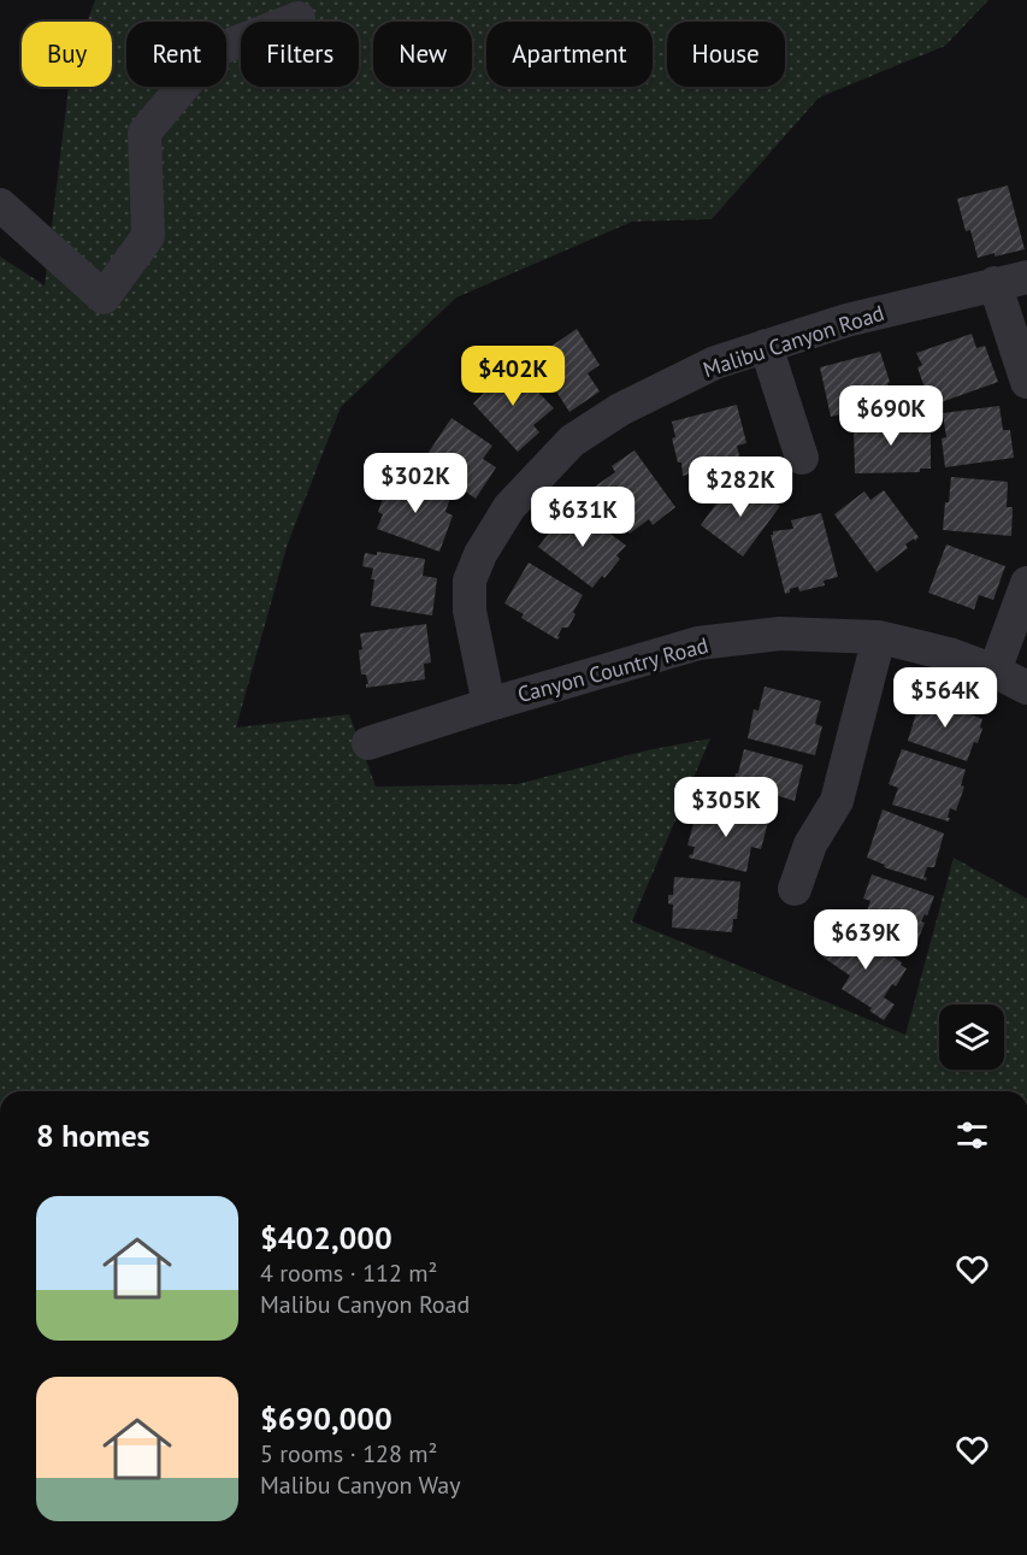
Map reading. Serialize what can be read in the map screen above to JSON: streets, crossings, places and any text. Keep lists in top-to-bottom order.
{
  "streets": {
    "street": ["Malibu Canyon Road", "Canyon Country Road"]
  },
  "crossings": [
    ["Malibu Canyon Road", "Canyon Country Road"]
  ],
  "page": {
    "chip": [
      "Buy",
      "Rent",
      "Filters",
      "New",
      "Apartment",
      "House"
    ],
    "price": [
      "$402K",
      "$690K",
      "$302K",
      "$282K",
      "$631K",
      "$564K",
      "$305K",
      "$639K"
    ],
    "heading": "8 homes",
    "list": [
      {
        "name": "$402,000",
        "note": "4 rooms · 112 m² · Malibu Canyon Road"
      },
      {
        "name": "$690,000",
        "note": "5 rooms · 128 m² · Malibu Canyon Way"
      }
    ]
  }
}
